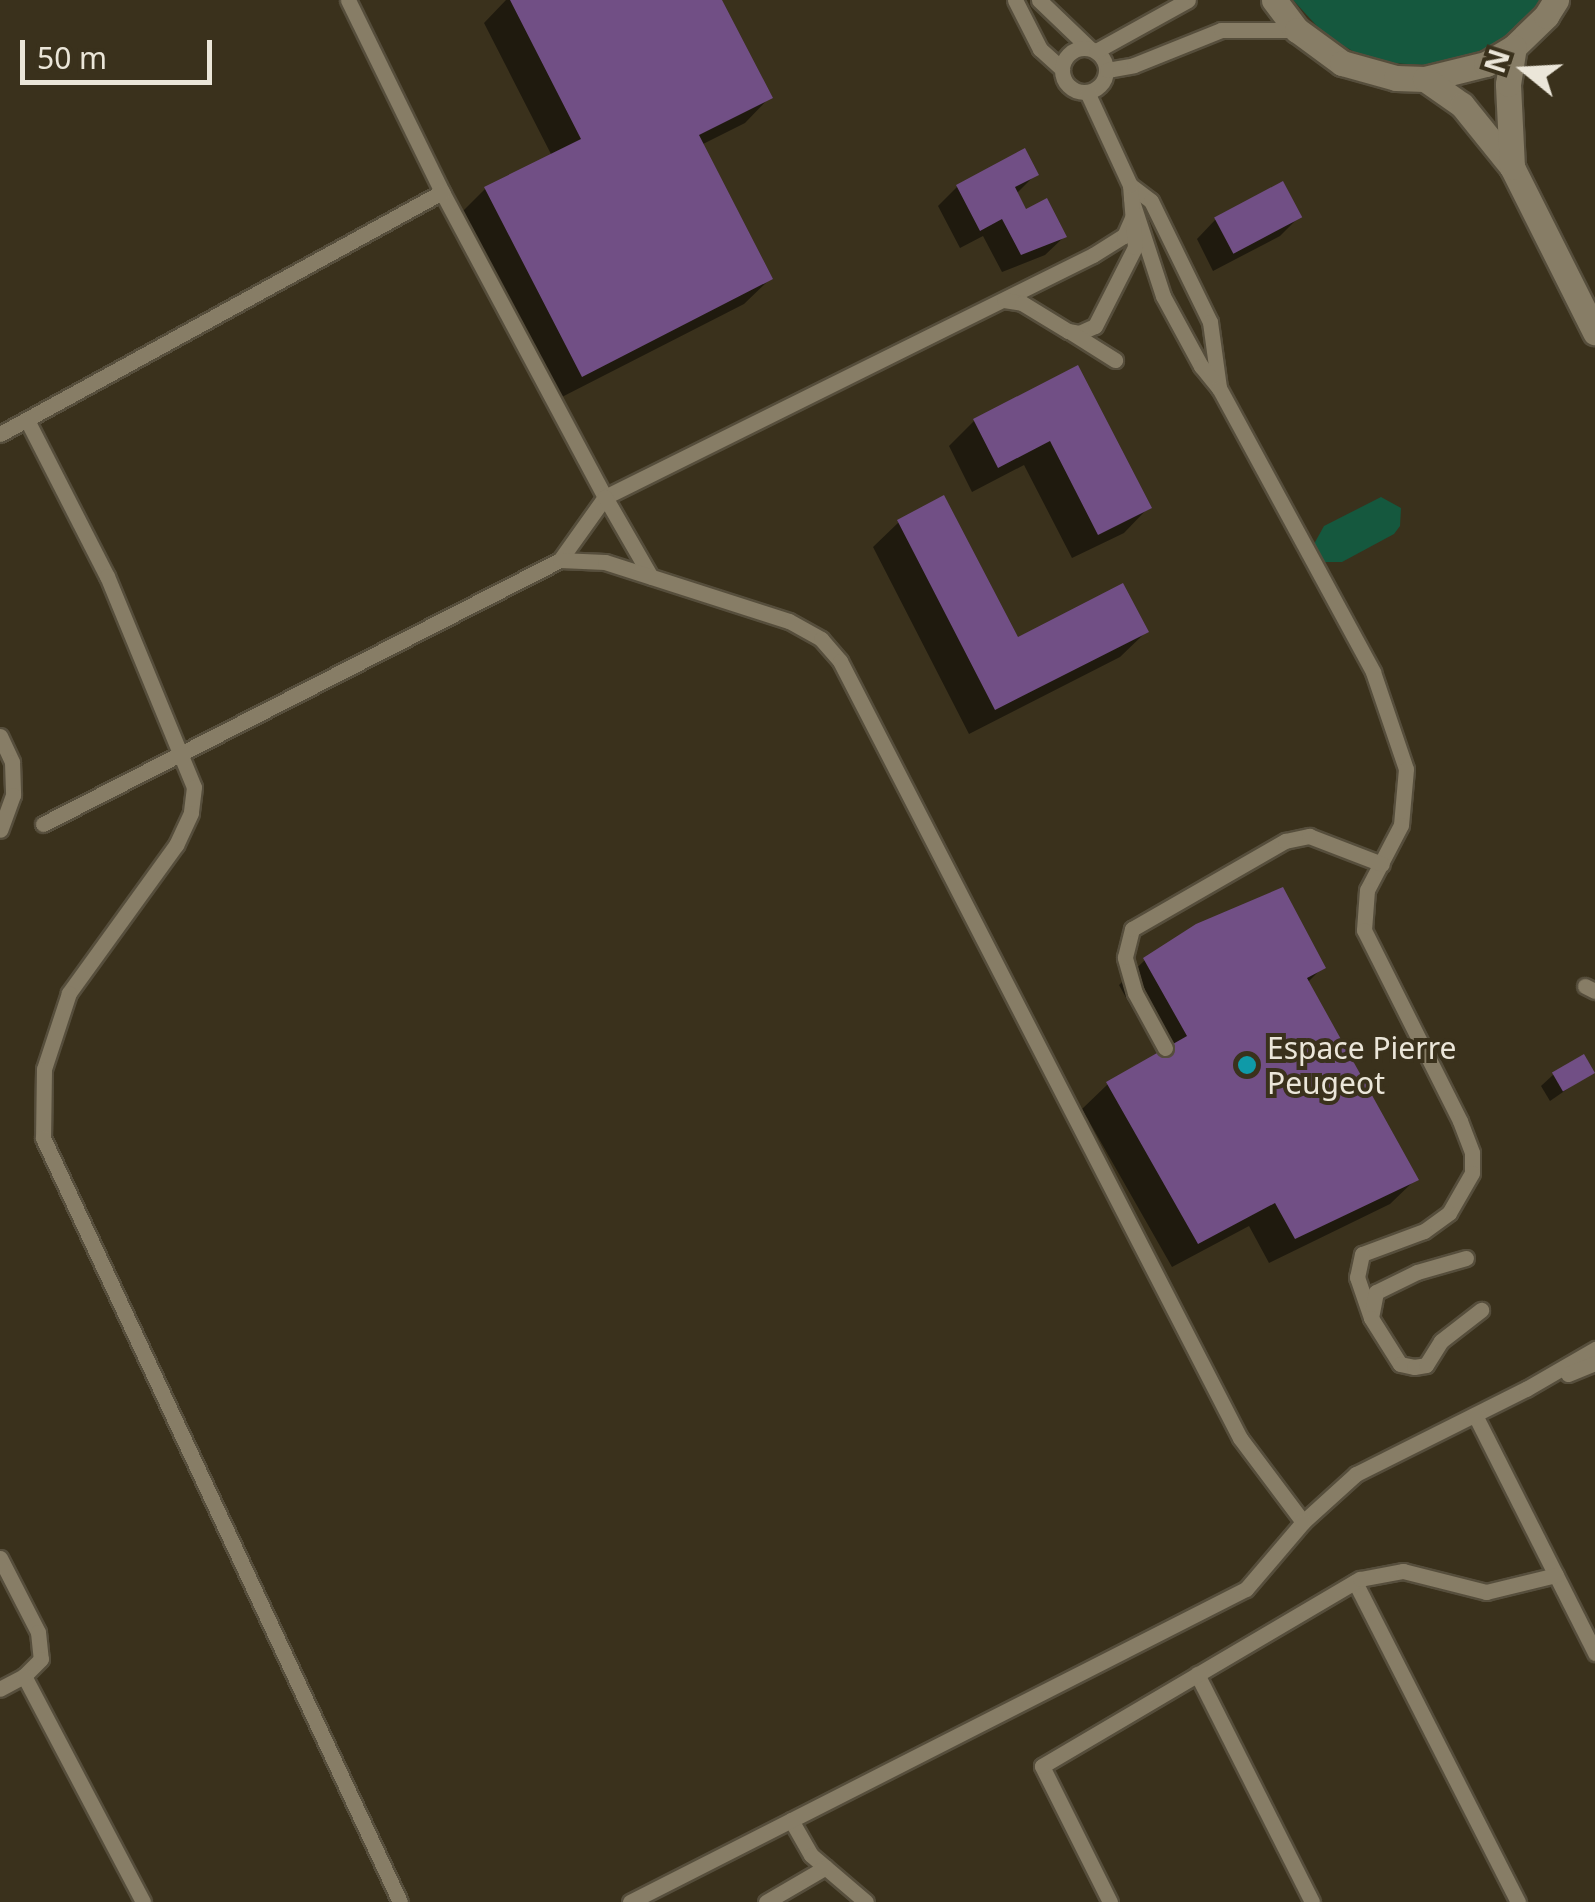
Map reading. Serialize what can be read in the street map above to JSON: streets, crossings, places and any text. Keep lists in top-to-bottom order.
{
  "places": ["Espace Pierre Peugeot"],
  "scale_bar": "50 m",
  "north": "left"
}
